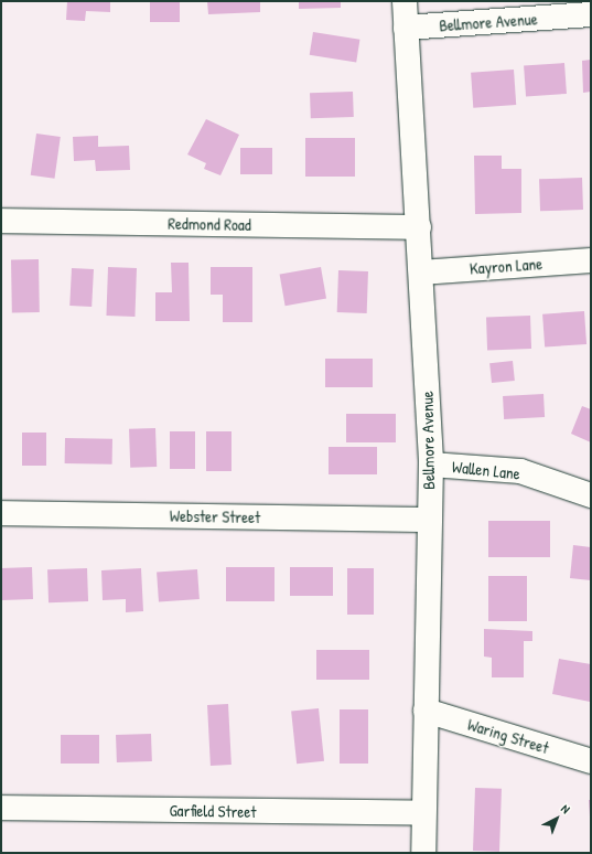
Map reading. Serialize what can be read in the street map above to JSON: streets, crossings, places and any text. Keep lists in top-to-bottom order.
{
  "streets": {
    "street": [
      "Bellmore Avenue",
      "Redmond Road",
      "Kayron Lane",
      "Wallen Lane",
      "Webster Street",
      "Waring Street",
      "Garfield Street"
    ]
  },
  "crossings": [
    ["Bellmore Avenue", "Redmond Road"],
    ["Bellmore Avenue", "Kayron Lane"],
    ["Bellmore Avenue", "Wallen Lane"],
    ["Bellmore Avenue", "Webster Street"],
    ["Bellmore Avenue", "Waring Street"],
    ["Bellmore Avenue", "Garfield Street"]
  ],
  "north": "top right"
}
